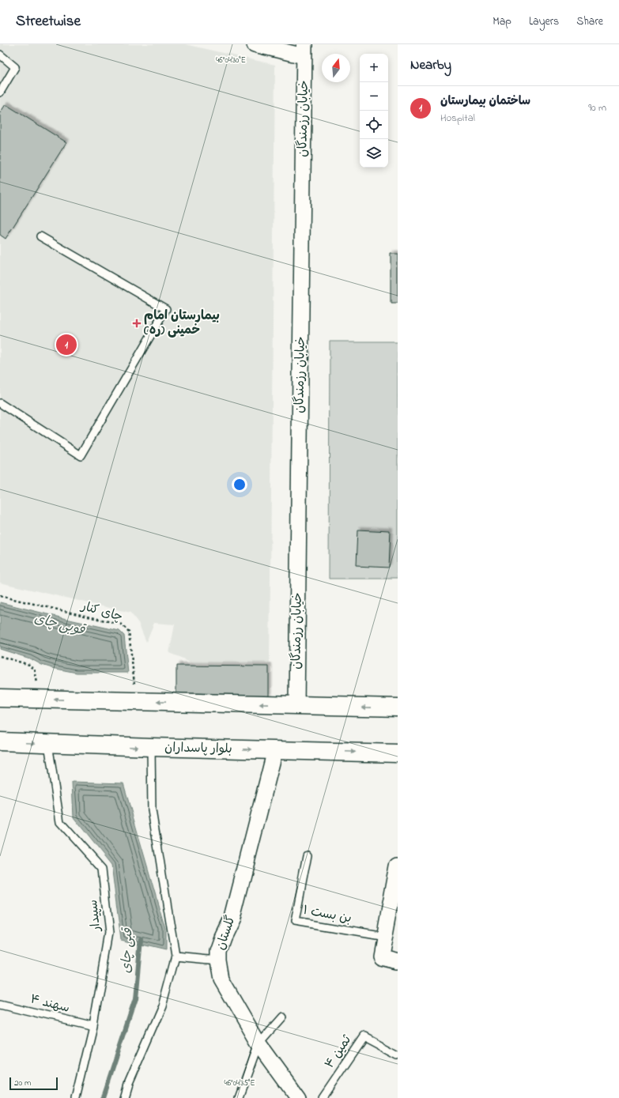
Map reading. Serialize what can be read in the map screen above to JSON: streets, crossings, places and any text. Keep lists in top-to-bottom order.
{
  "streets": {
    "highway": ["بلوار پاسداران"],
    "street": ["خیابان رزمندگان", "گلستان"],
    "lane": [
      "بن بست ۱",
      "سپیدار",
      "سهند ۴",
      "ثمین ۴"
    ],
    "path": ["چای کنار"]
  },
  "crossings": [
    ["بلوار پاسداران", "سپیدار"],
    ["بلوار پاسداران", "گلستان"],
    ["سپیدار", "سهند ۴"]
  ],
  "water": ["قوبی چای", "قبی چای"],
  "places": {
    "health": ["بیمارستان امام خمینی (ره)"]
  },
  "scale_bar": "20 m",
  "north": "top",
  "page": {
    "header": "Streetwise",
    "nav": ["Map", "Layers", "Share"],
    "heading": "Nearby",
    "map_buttons": ["+", "−"],
    "list": [
      {
        "mark": "1",
        "name": "ساختمان بیمارستان",
        "note": "Hospital",
        "value": "90 m"
      }
    ],
    "pins": "1",
    "scale": "20 m"
  },
  "coordinates": ["46°04'30\"E", "46°04'35\"E"]
}
